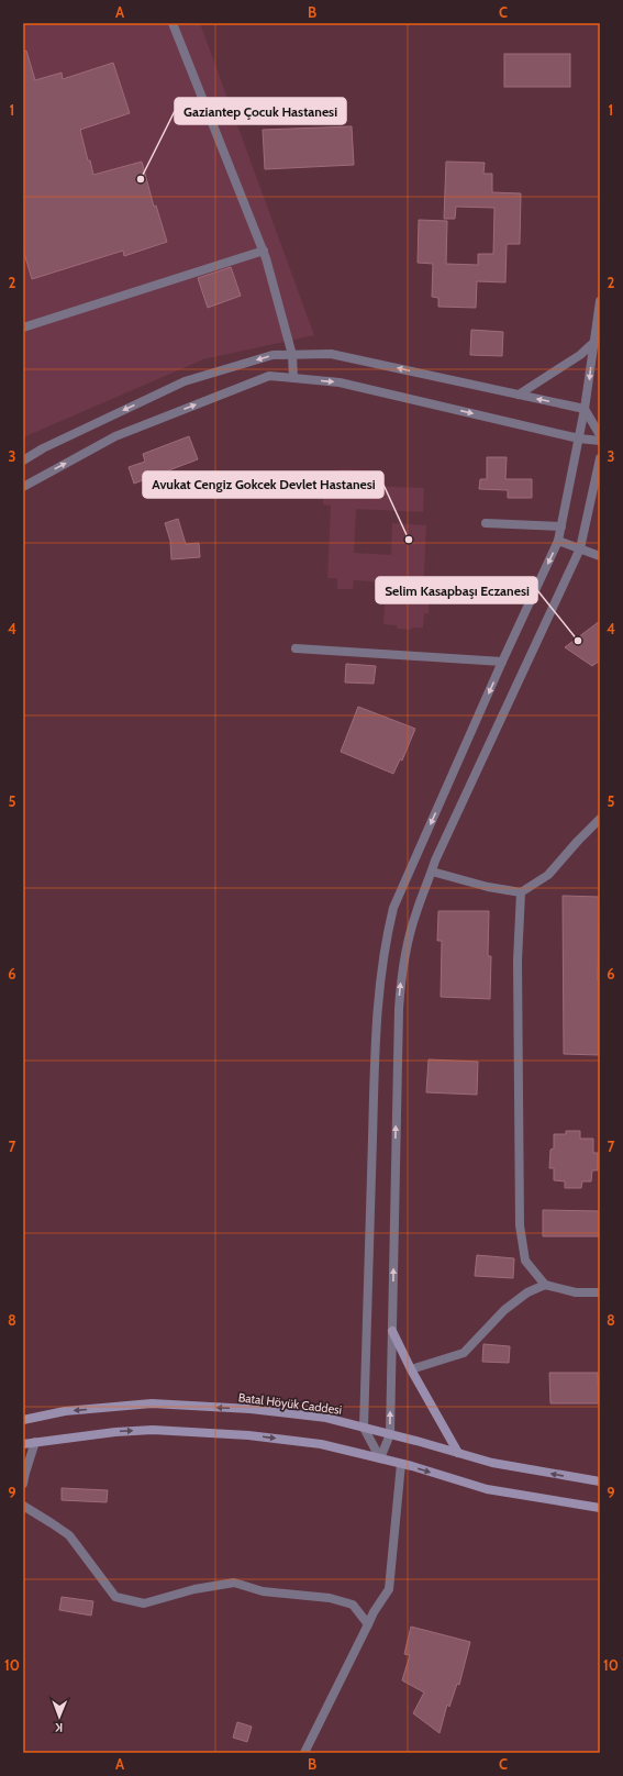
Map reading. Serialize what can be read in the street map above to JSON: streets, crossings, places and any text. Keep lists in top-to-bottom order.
{
  "streets": {
    "main road": ["Batal Höyük Caddesi"]
  },
  "places": ["Gaziantep Çocuk Hastanesi", "Avukat Cengiz Gokcek Devlet Hastanesi", "Selim Kasapbaşı Eczanesi"],
  "north": "bottom",
  "grid": {
    "columns": ["A", "B", "C"],
    "rows": [
      "1",
      "2",
      "3",
      "4",
      "5",
      "6",
      "7",
      "8",
      "9",
      "10"
    ]
  }
}
